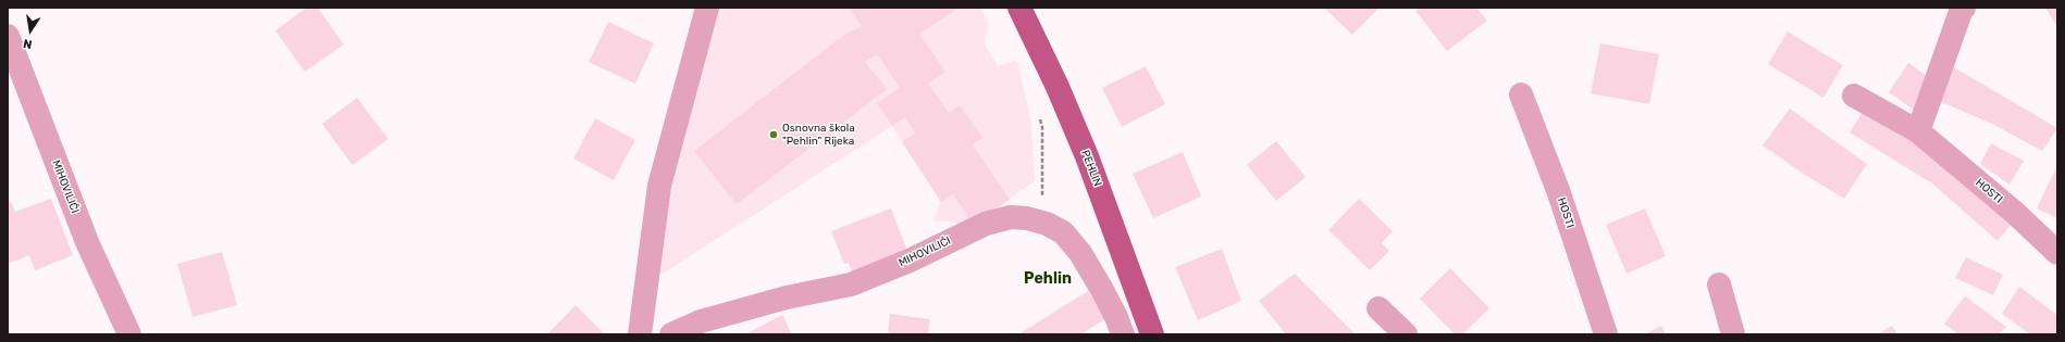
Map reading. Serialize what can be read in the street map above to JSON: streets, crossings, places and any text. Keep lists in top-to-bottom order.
{
  "streets": {
    "main road": ["PEHLIN"],
    "street": ["MIHOVILIĆI", "HOSTI"]
  },
  "districts": ["Pehlin"],
  "places": ["Osnovna škola \"Pehlin\" Rijeka"],
  "north": "bottom"
}
